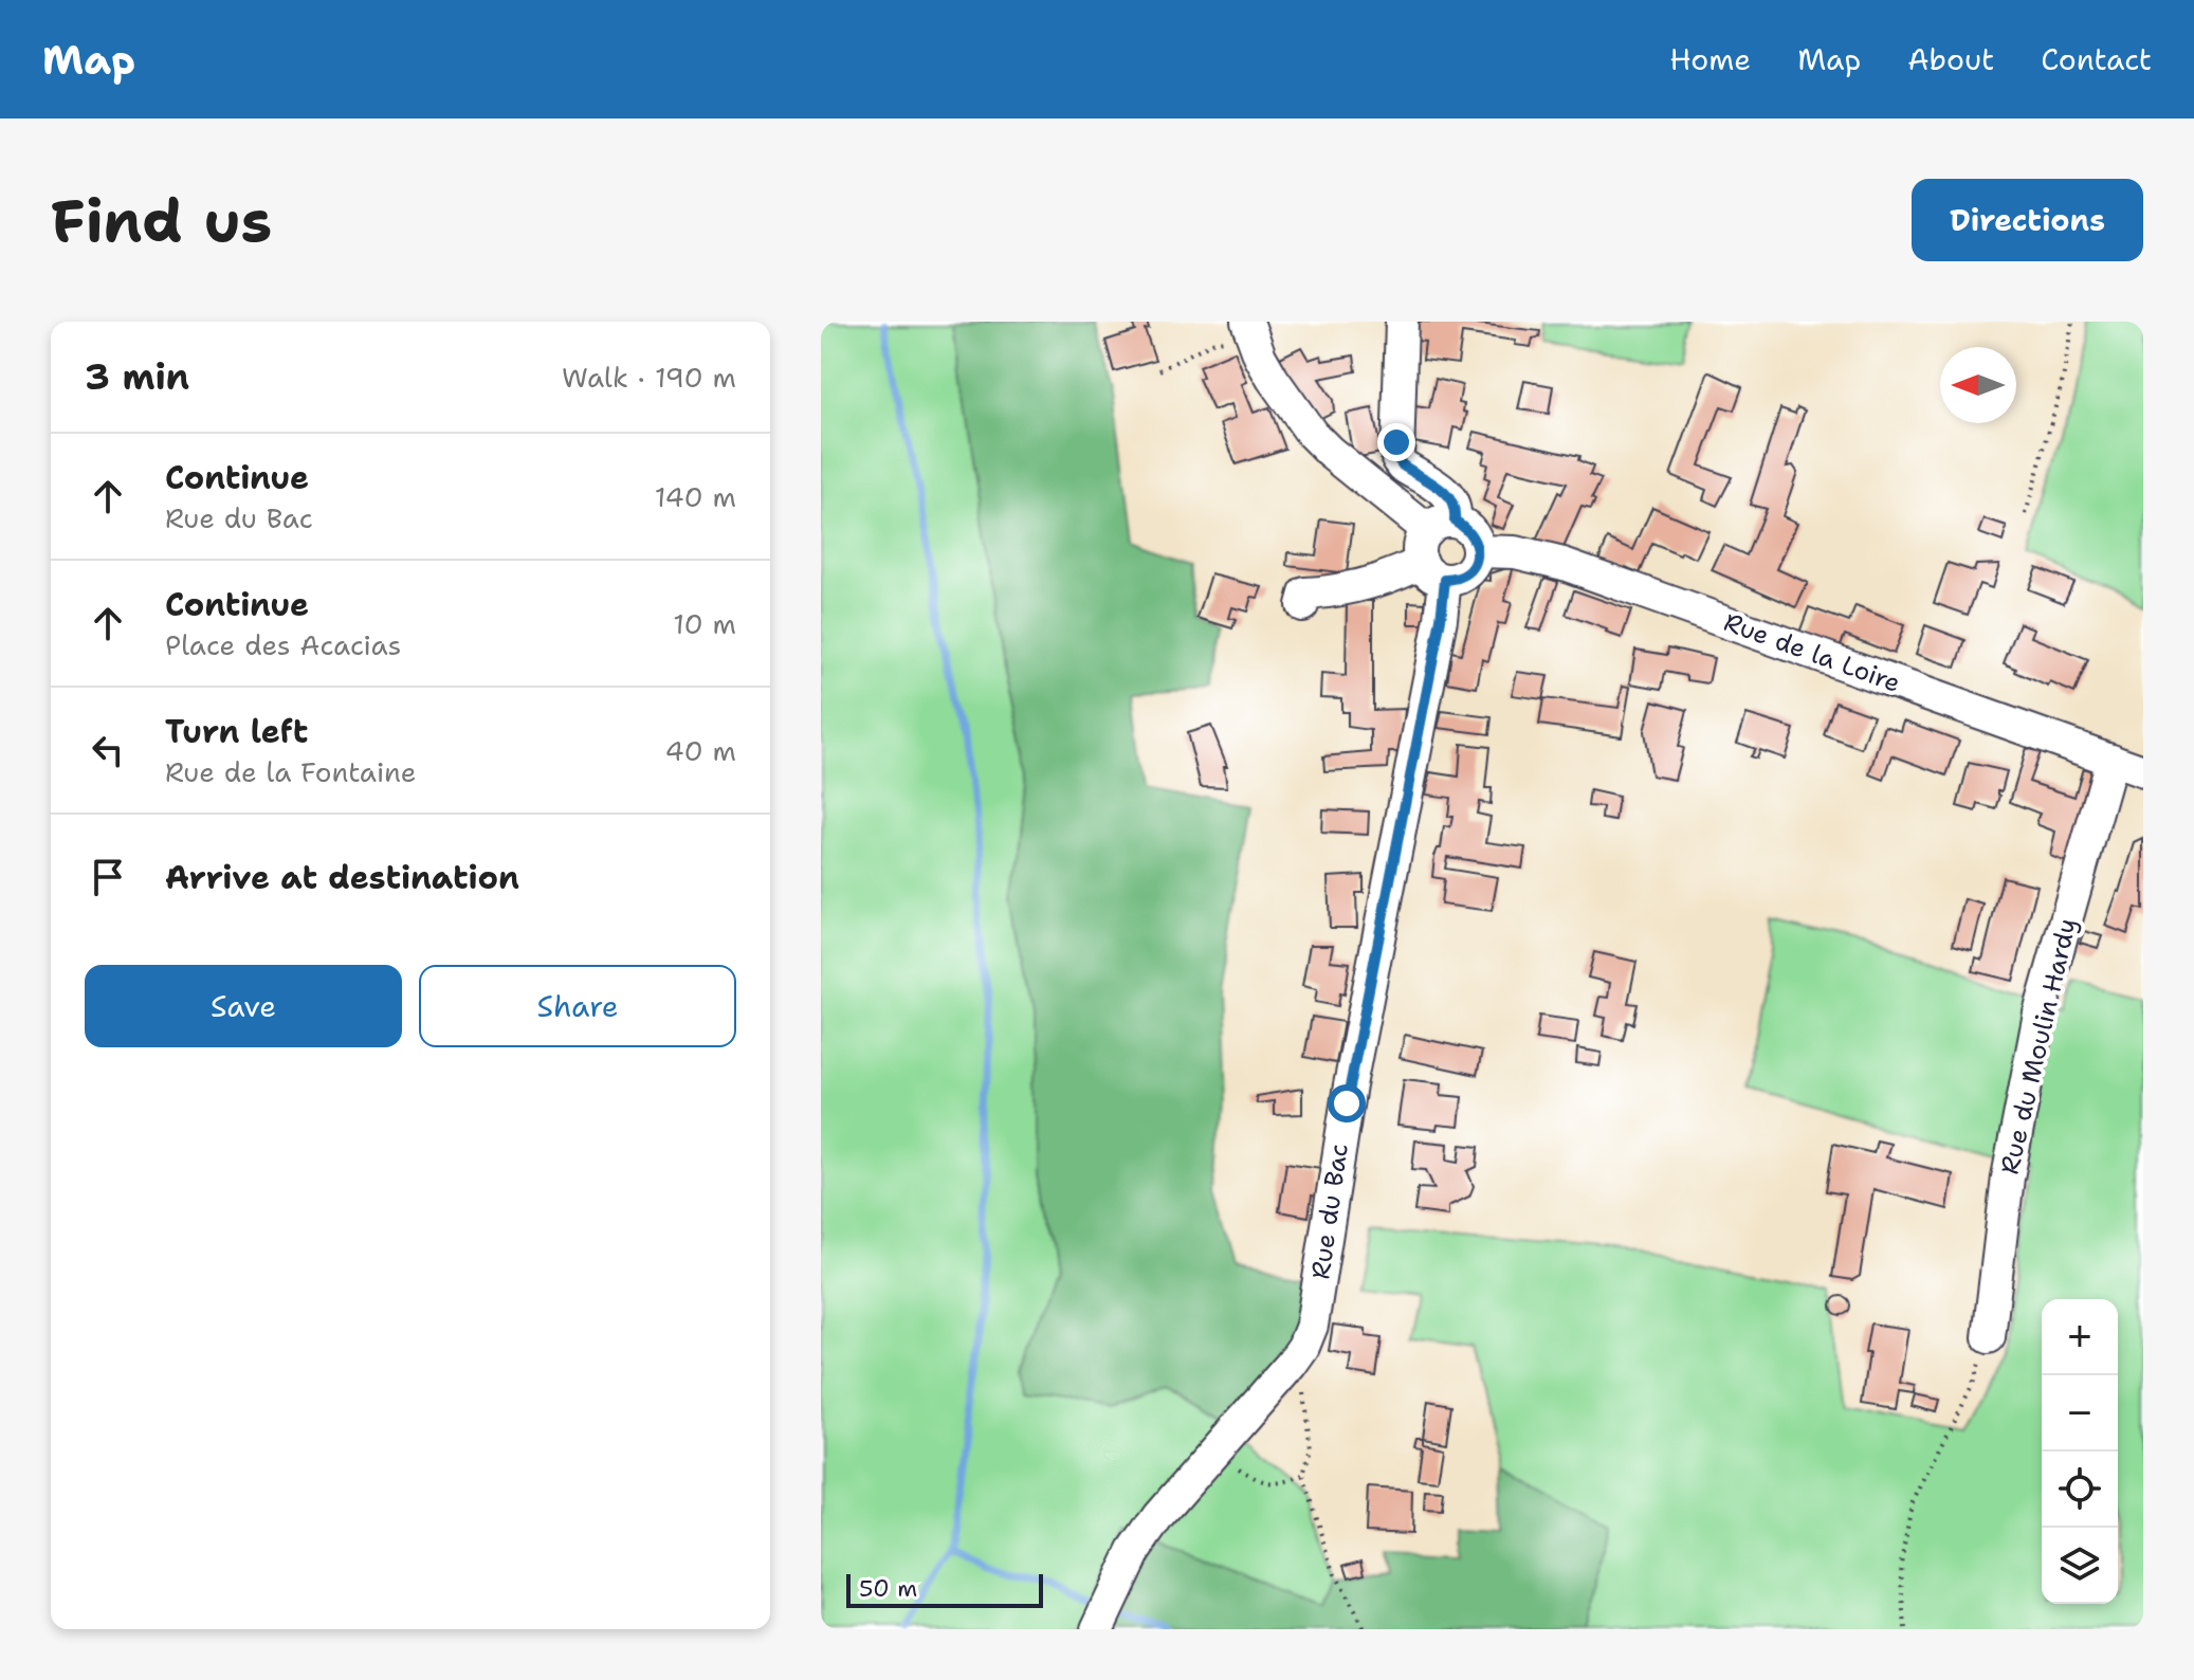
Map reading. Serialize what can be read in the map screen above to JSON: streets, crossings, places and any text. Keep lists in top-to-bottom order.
{
  "streets": {
    "street": ["Rue de la Loire", "Rue du Moulin Hardy", "Rue du Bac"]
  },
  "crossings": [
    ["Rue de la Loire", "Rue du Moulin Hardy"],
    ["Rue de la Loire", "Rue du Bac"]
  ],
  "scale_bar": "50 m",
  "north": "left",
  "page": {
    "header": "Map",
    "nav": [
      "Home",
      "Map",
      "About",
      "Contact"
    ],
    "buttons": [
      "Directions",
      ["Save", "Share"]
    ],
    "title": "Find us",
    "heading": ["3 min", "Walk · 190 m"],
    "list": [
      ["Continue", "Rue du Bac", "140 m"],
      ["Continue", "Place des Acacias", "10 m"],
      ["Turn left", "Rue de la Fontaine", "40 m"],
      "Arrive at destination"
    ],
    "map_buttons": ["+", "−"],
    "scale": "50 m"
  }
}
